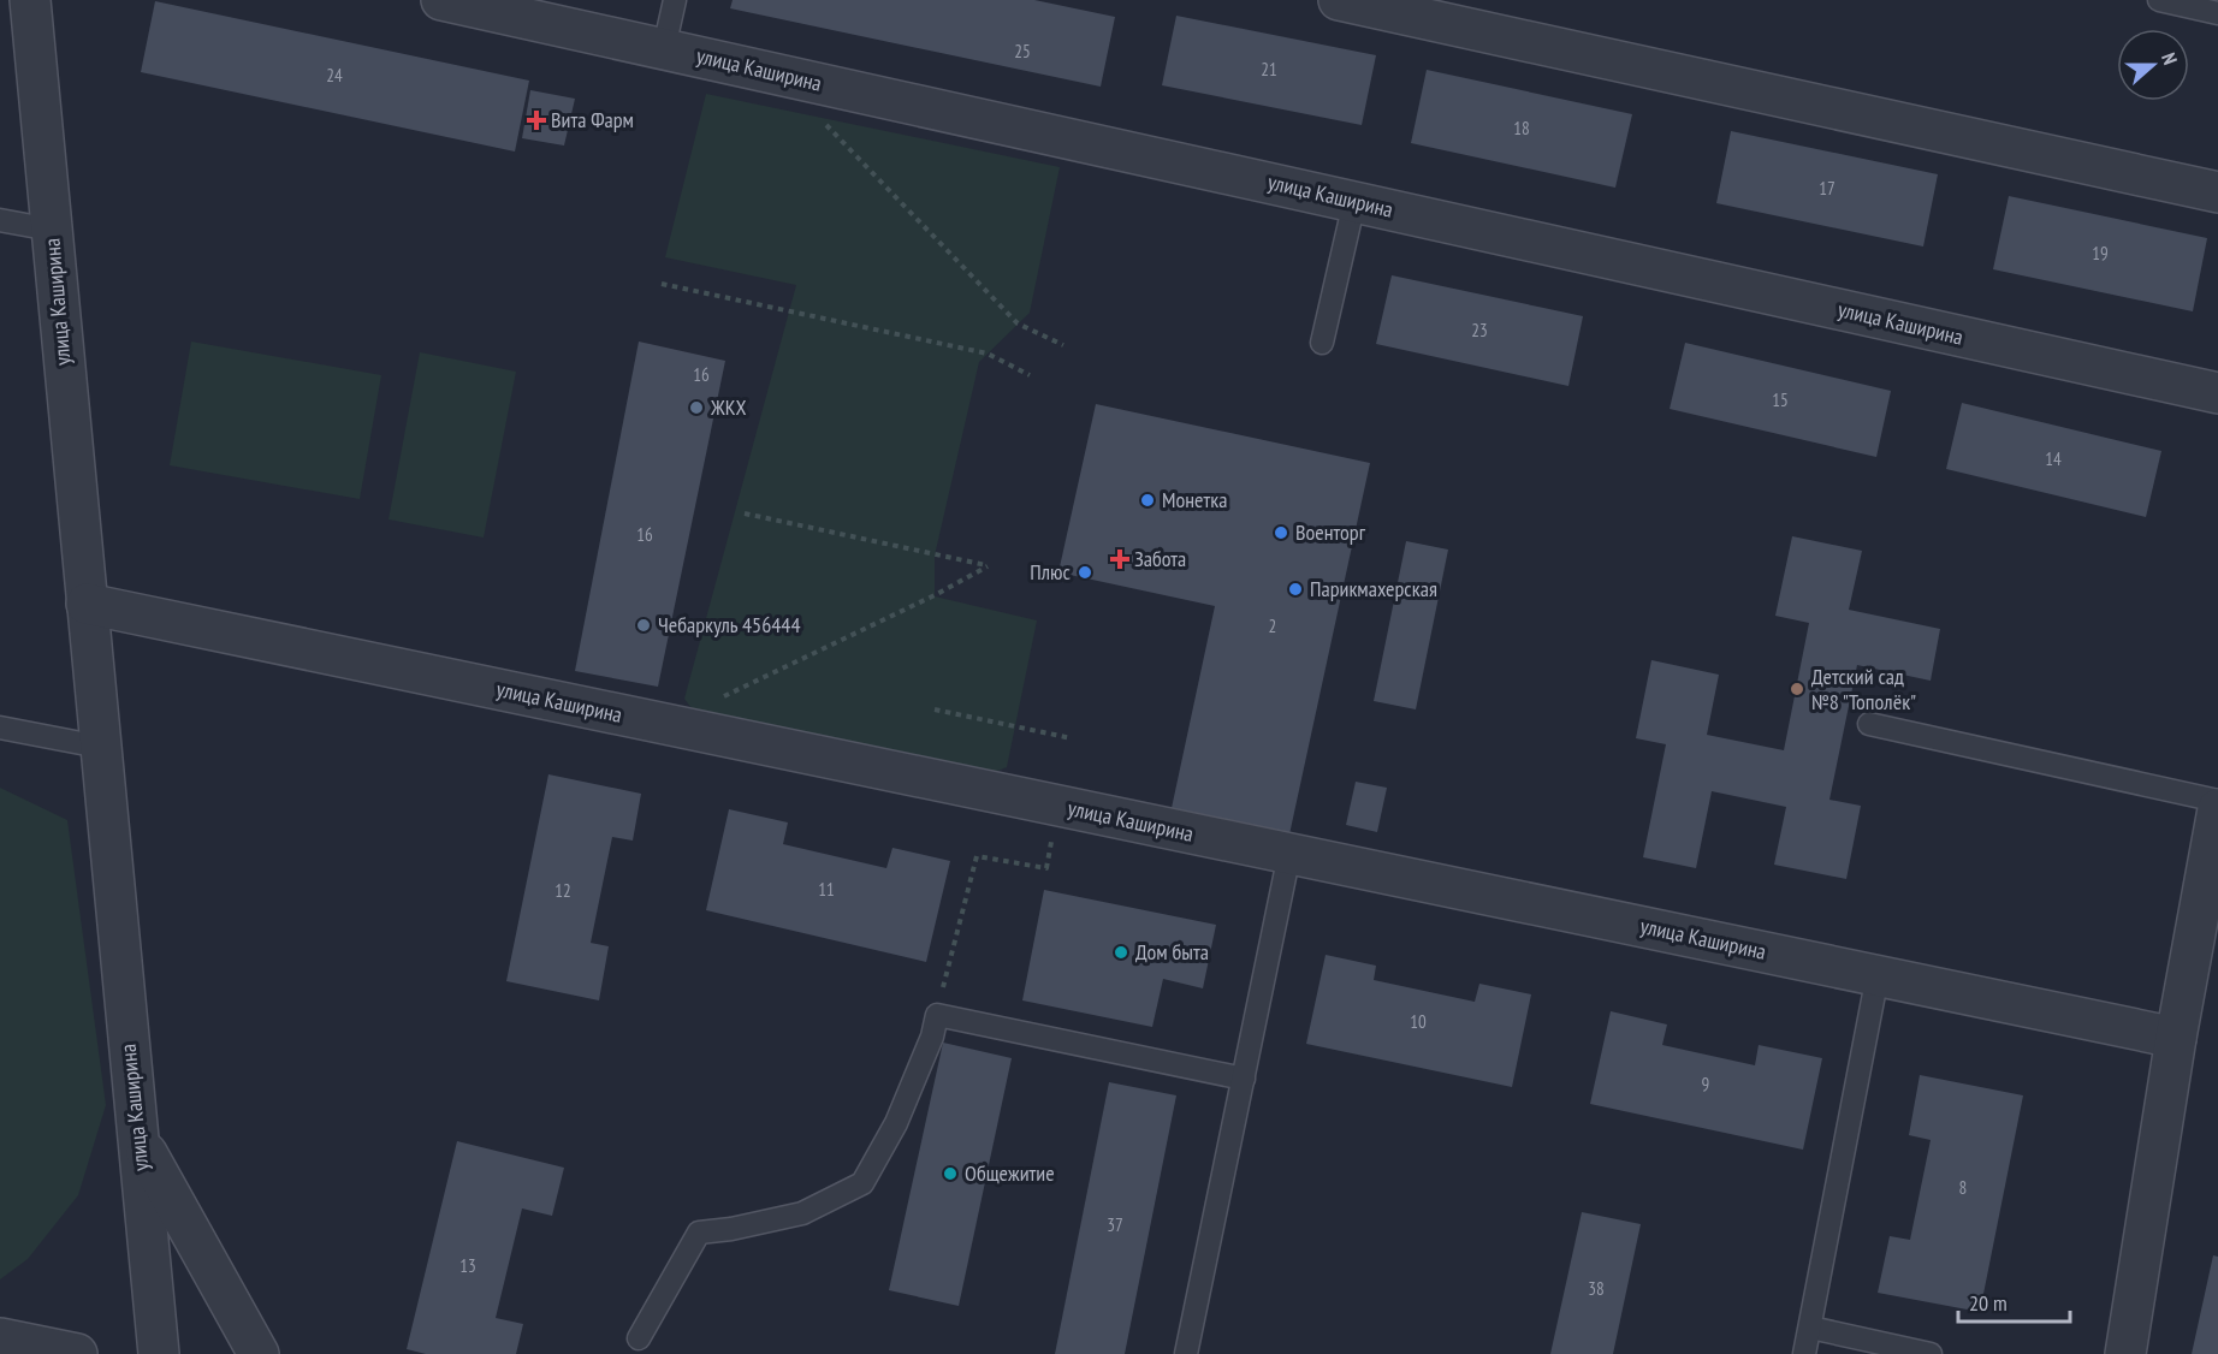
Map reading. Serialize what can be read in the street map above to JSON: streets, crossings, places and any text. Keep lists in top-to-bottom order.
{
  "streets": {
    "street": ["улица Каширина"]
  },
  "places": {
    "health": ["Вита Фарм", "Забота"],
    "other": [
      "ЖКХ",
      "Монетка",
      "Военторг",
      "Плюс",
      "Парикмахерская",
      "Чебаpкуль 456444",
      "Детский сад №8 \"Тополёк\"",
      "Дом быта",
      "Общежитие"
    ]
  },
  "house_numbers": [
    "25",
    "21",
    "24",
    "18",
    "17",
    "19",
    "23",
    "16",
    "15",
    "14",
    "16",
    "2",
    "11",
    "12",
    "10",
    "9",
    "8",
    "37",
    "13",
    "38"
  ],
  "scale_bar": "20 m",
  "north": "right"
}
